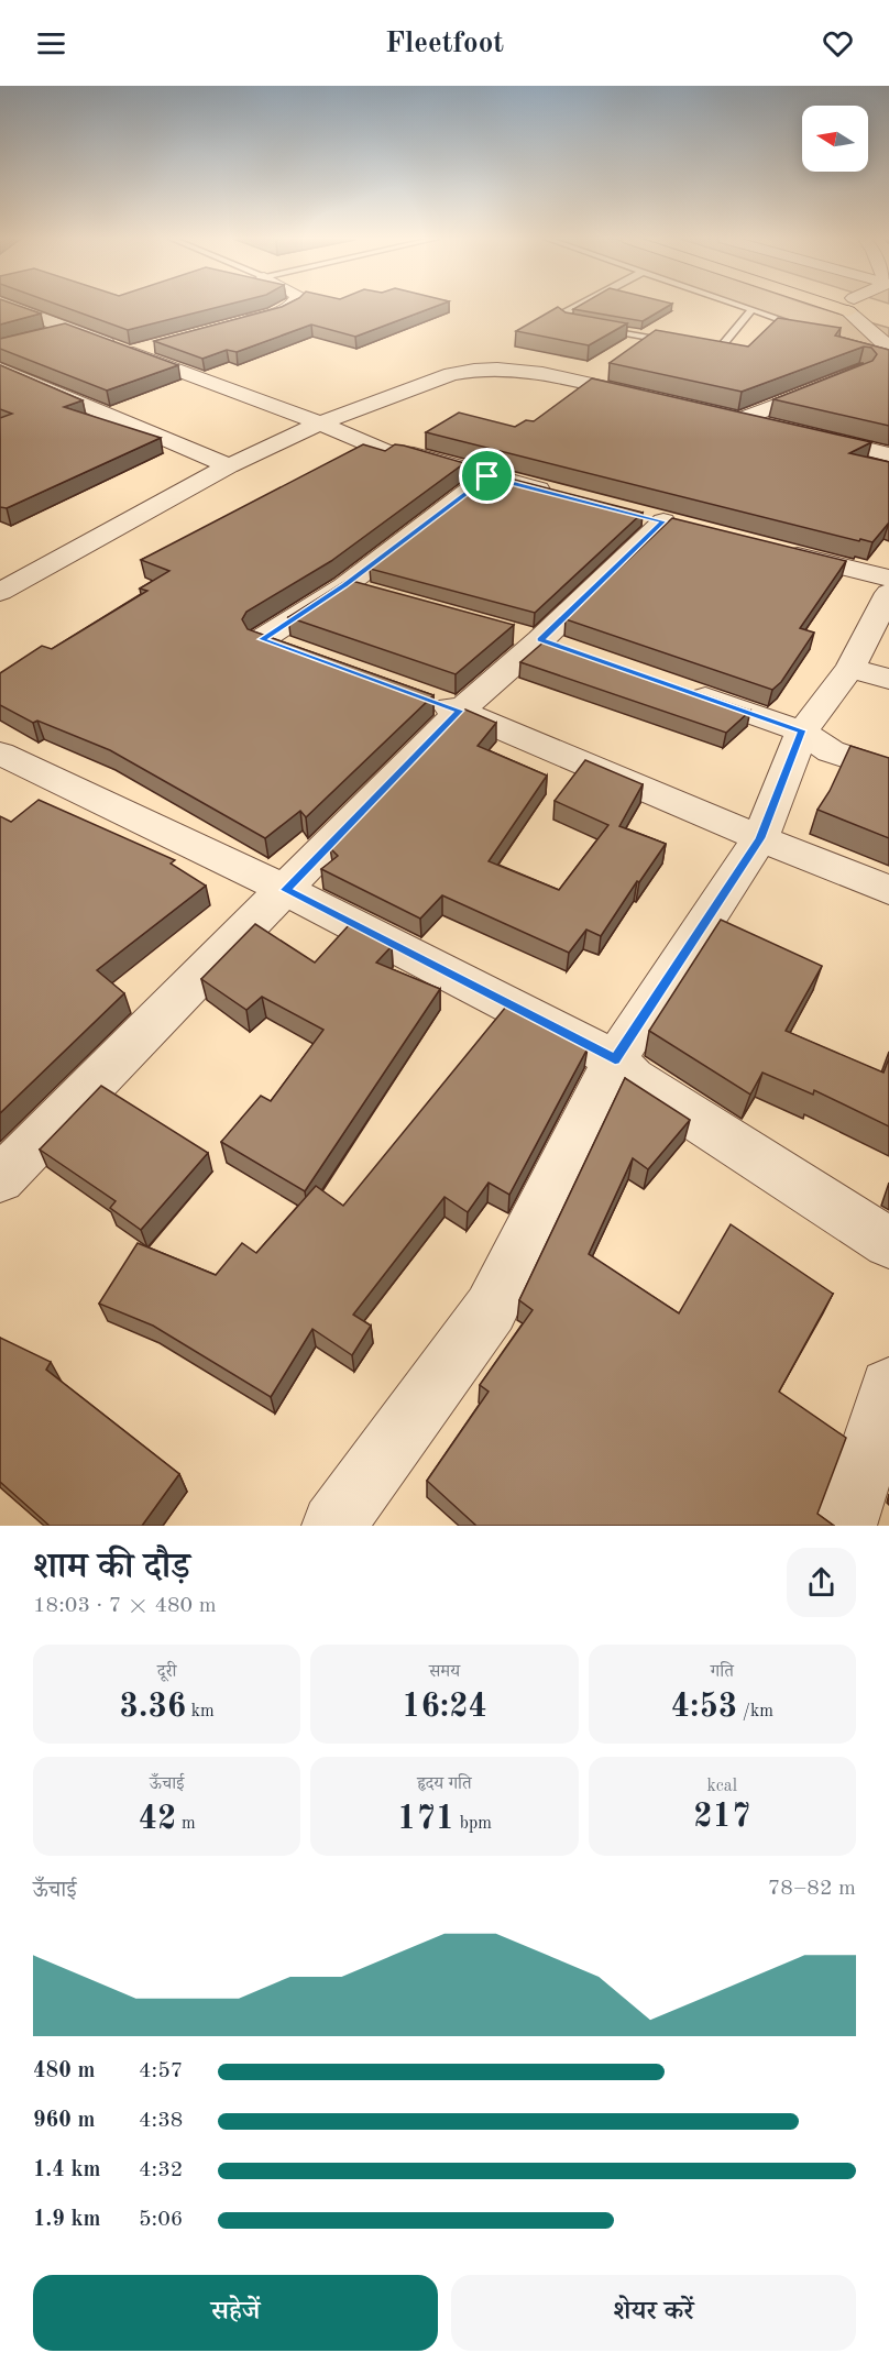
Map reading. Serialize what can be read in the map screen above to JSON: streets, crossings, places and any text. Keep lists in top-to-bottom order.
{
  "north": "left",
  "page": {
    "header": "Fleetfoot",
    "heading": ["शाम की दौड़", "18:03 · 7 × 480 m"],
    "stats": [
      ["दूरी", "3.36 km"],
      ["समय", "16:24"],
      ["गति", "4:53 /km"],
      ["ऊँचाई", "42 m"],
      ["हृदय गति", "171 bpm"],
      ["kcal", "217"]
    ],
    "chart": ["ऊँचाई", "78–82 m"],
    "list": [
      {
        "name": "480 m",
        "note": "4:57"
      },
      {
        "name": "960 m",
        "note": "4:38"
      },
      {
        "name": "1.4 km",
        "note": "4:32"
      },
      {
        "name": "1.9 km",
        "note": "5:06"
      }
    ],
    "buttons": ["सहेजें", "शेयर करें"]
  }
}
